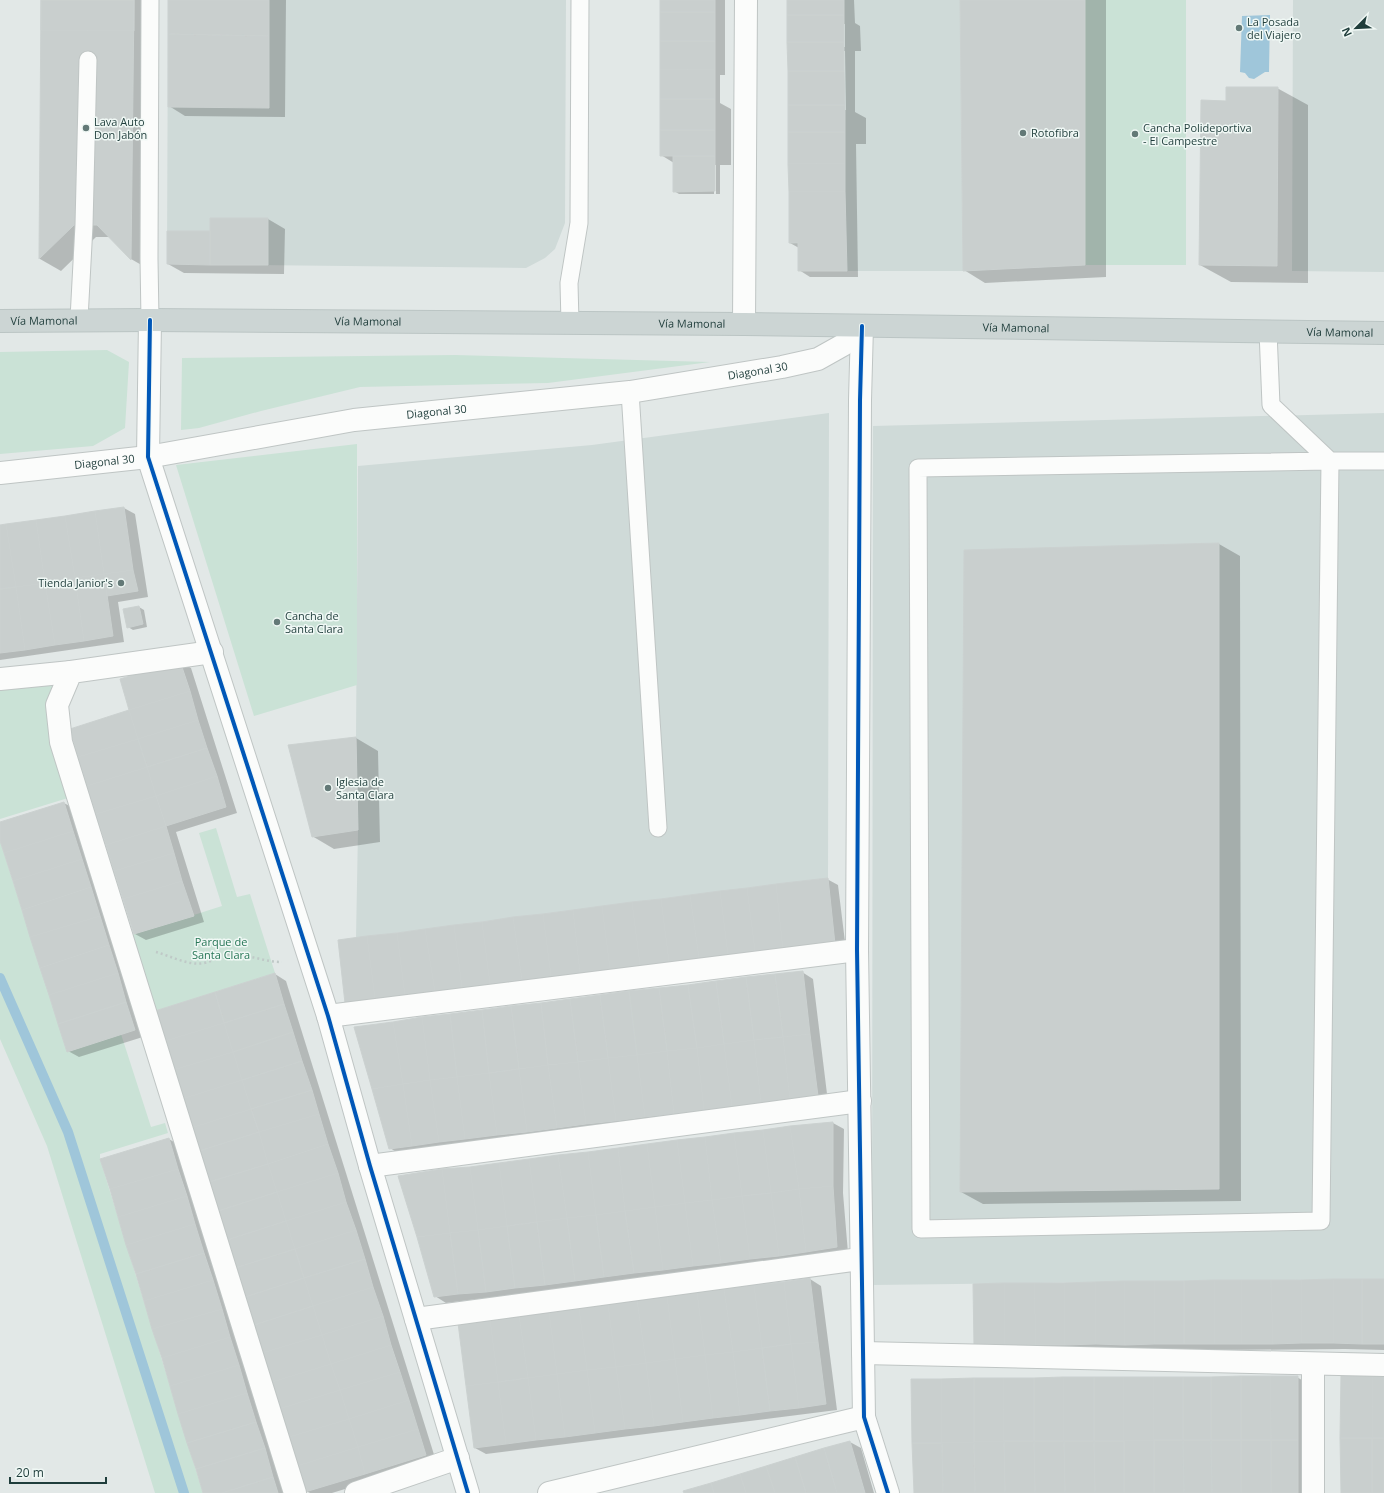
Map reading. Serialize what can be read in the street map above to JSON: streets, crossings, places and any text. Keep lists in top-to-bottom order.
{
  "streets": {
    "main road": ["Vía Mamonal"],
    "street": ["Diagonal 30"]
  },
  "crossings": [
    ["Vía Mamonal", "Diagonal 30"]
  ],
  "parks": ["Parque de Santa Clara"],
  "places": [
    "La Posada del Viajero",
    "Lava Auto Don Jabón",
    "Rotofibra",
    "Cancha Polideportiva - El Campestre",
    "Tienda Janior's",
    "Cancha de Santa Clara",
    "Iglesia de Santa Clara"
  ],
  "scale_bar": "20 m",
  "north": "bottom left"
}
